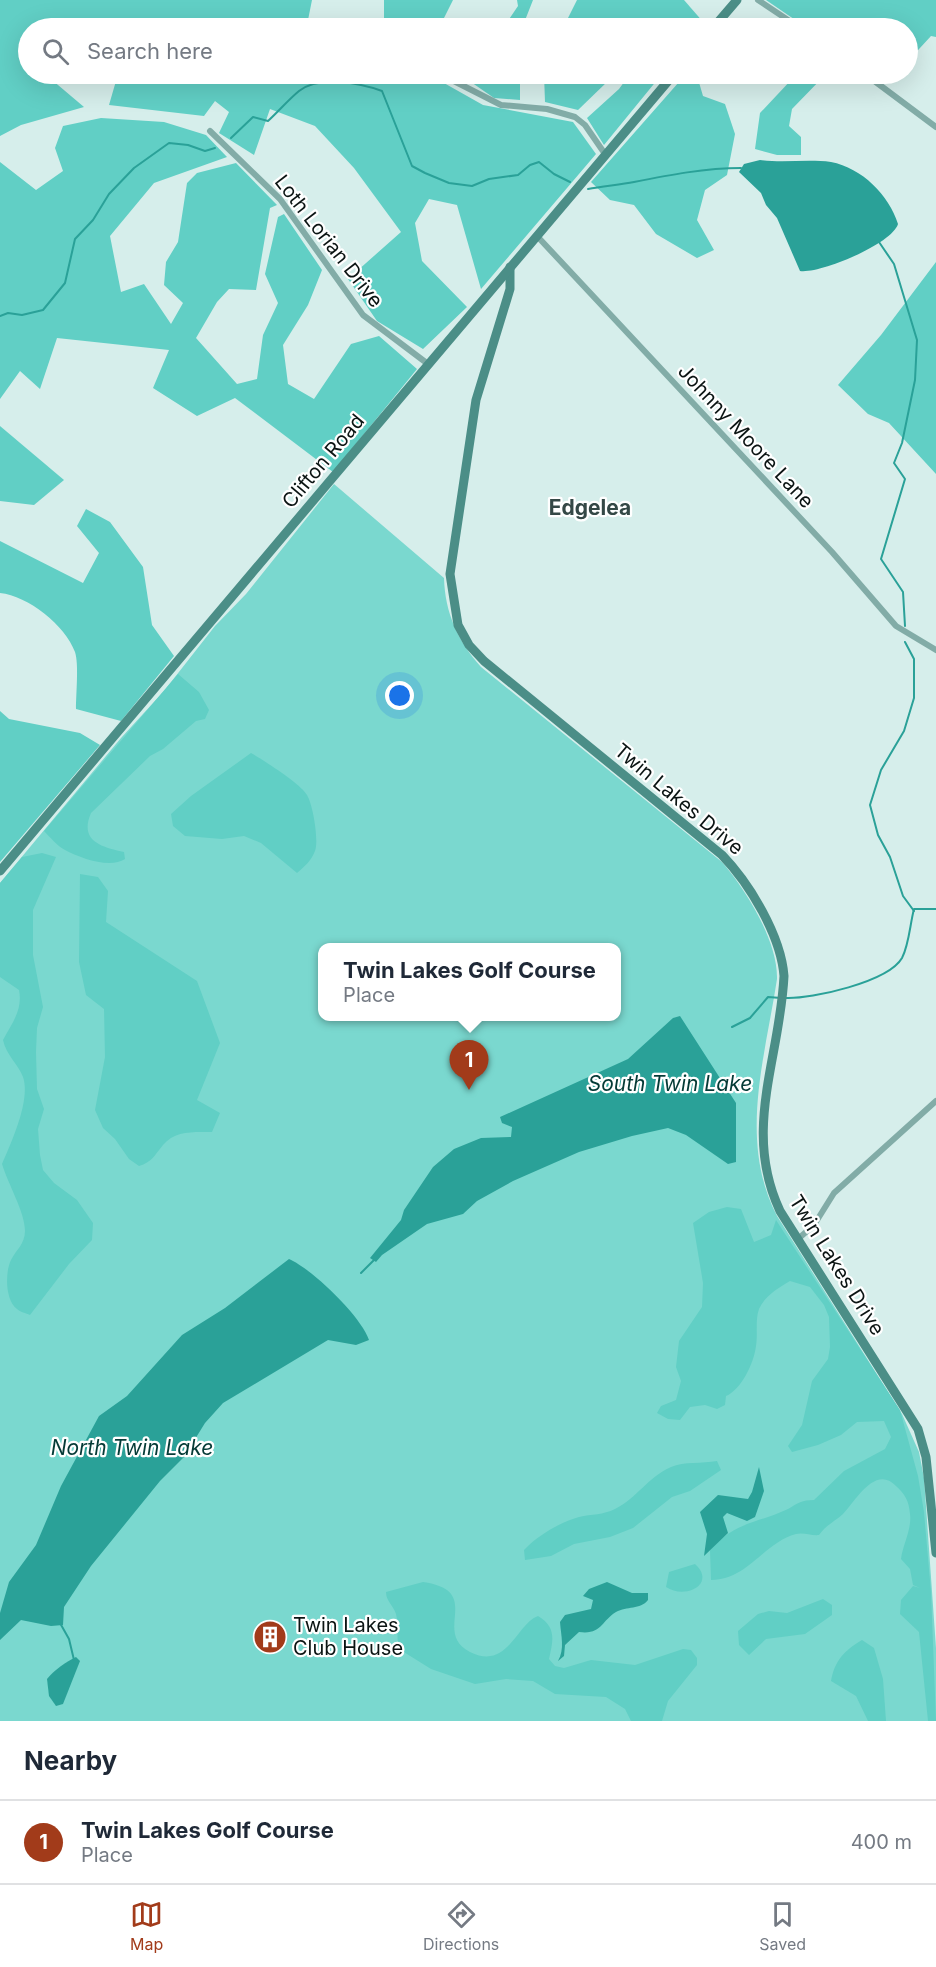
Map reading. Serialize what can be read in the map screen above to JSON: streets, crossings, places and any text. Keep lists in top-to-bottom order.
{
  "streets": {
    "street": [
      "Loth Lorian Drive",
      "Johnny Moore Lane",
      "Clifton Road",
      "Twin Lakes Drive"
    ]
  },
  "crossings": [
    ["Loth Lorian Drive", "Clifton Road"],
    ["Johnny Moore Lane", "Clifton Road"],
    ["Clifton Road", "Twin Lakes Drive"]
  ],
  "districts": ["Edgelea"],
  "water": ["South Twin Lake", "North Twin Lake"],
  "places": {
    "building": ["Twin Lakes Club House"]
  },
  "page": {
    "search": "Search here",
    "popup": ["Twin Lakes Golf Course", "Place"],
    "pins": "1",
    "heading": "Nearby",
    "list": [
      {
        "mark": "1",
        "name": "Twin Lakes Golf Course",
        "note": "Place",
        "value": "400 m"
      }
    ],
    "nav": ["Map", "Directions", "Saved"]
  }
}
